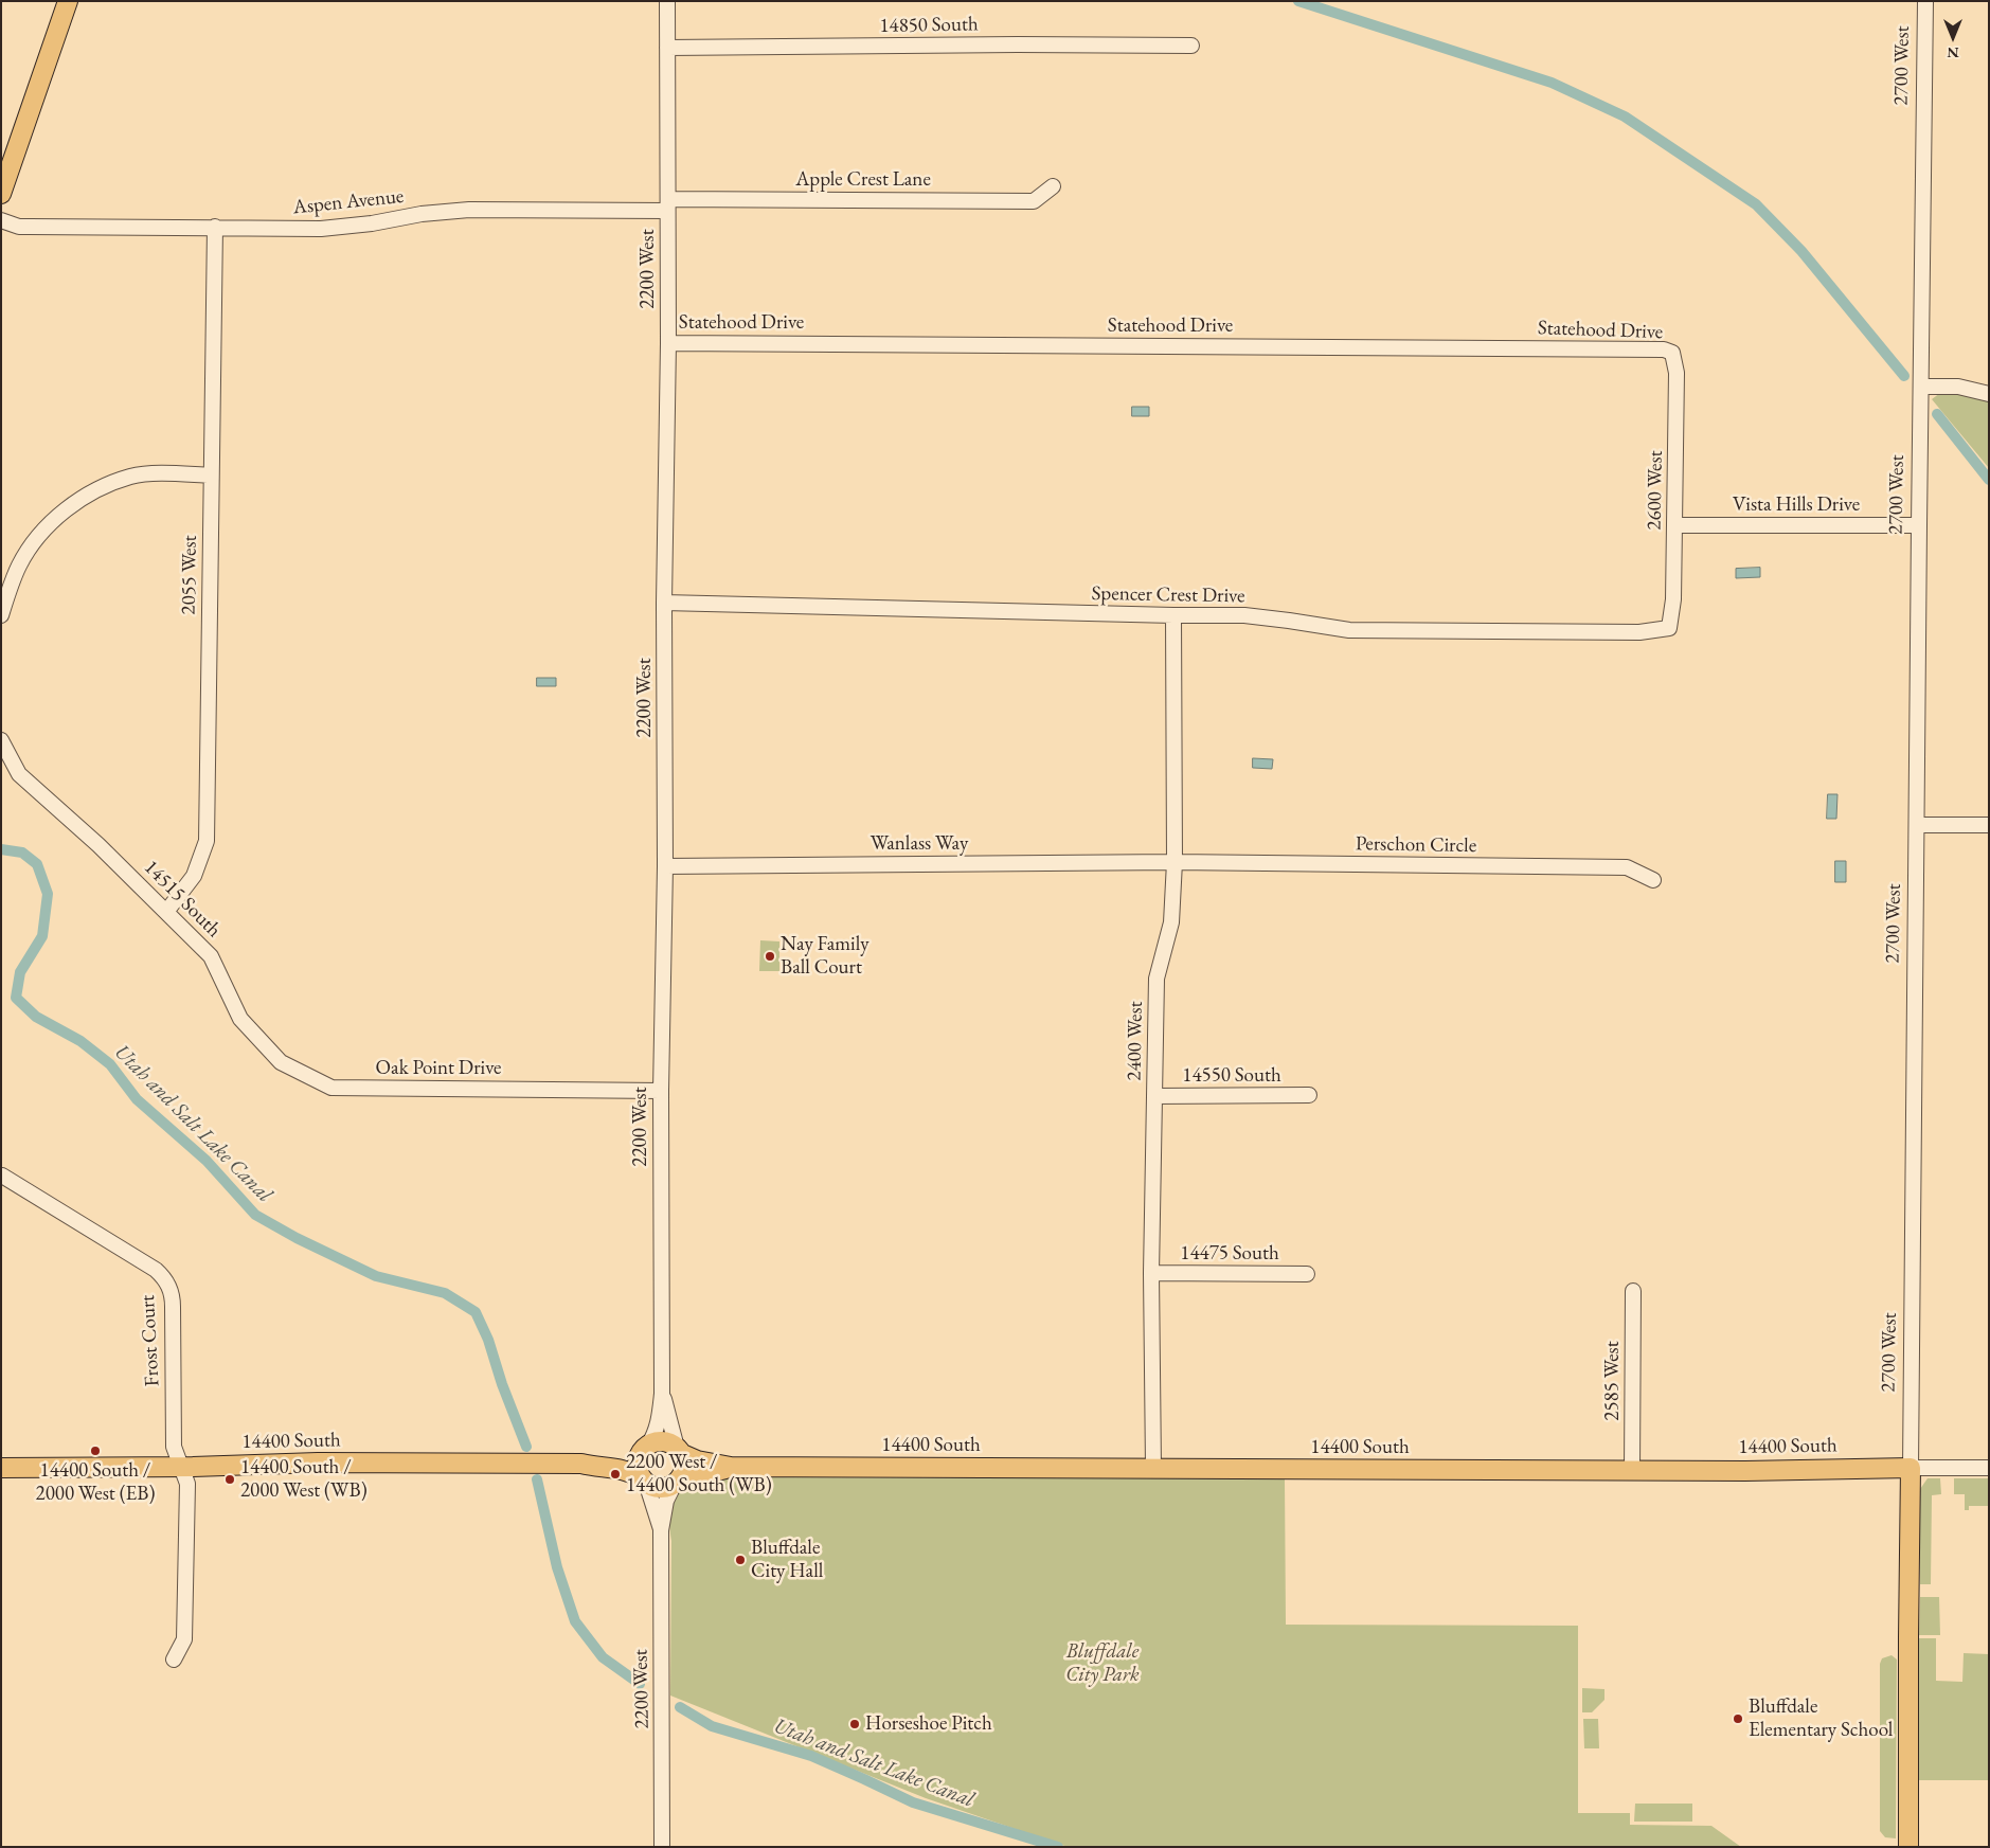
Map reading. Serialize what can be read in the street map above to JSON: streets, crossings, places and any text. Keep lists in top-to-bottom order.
{
  "streets": {
    "main road": ["2700 West", "14400 South"],
    "street": [
      "14850 South",
      "Apple Crest Lane",
      "Aspen Avenue",
      "2200 West",
      "Statehood Drive",
      "2600 West",
      "Vista Hills Drive",
      "2055 West",
      "Spencer Crest Drive",
      "Wanlass Way",
      "Perschon Circle",
      "14515 South",
      "2400 West",
      "Oak Point Drive",
      "14550 South",
      "14475 South",
      "Frost Court",
      "2585 West"
    ]
  },
  "crossings": [
    ["14850 South", "2200 West"],
    ["2700 West", "Vista Hills Drive"],
    ["2700 West", "14400 South"],
    ["Apple Crest Lane", "Aspen Avenue"],
    ["Apple Crest Lane", "2200 West"],
    ["Aspen Avenue", "2200 West"],
    ["Aspen Avenue", "2055 West"],
    ["2200 West", "Statehood Drive"],
    ["2200 West", "Spencer Crest Drive"],
    ["2200 West", "Wanlass Way"],
    ["2200 West", "Oak Point Drive"],
    ["2200 West", "14400 South"],
    ["Statehood Drive", "2600 West"],
    ["2600 West", "Vista Hills Drive"],
    ["2600 West", "Spencer Crest Drive"],
    ["2055 West", "14515 South"],
    ["Spencer Crest Drive", "2400 West"],
    ["Wanlass Way", "Perschon Circle"],
    ["Wanlass Way", "2400 West"],
    ["Perschon Circle", "2400 West"],
    ["14515 South", "Oak Point Drive"],
    ["2400 West", "14550 South"],
    ["2400 West", "14475 South"],
    ["2400 West", "14400 South"],
    ["Frost Court", "14400 South"],
    ["2585 West", "14400 South"]
  ],
  "water": ["Utah and Salt Lake Canal"],
  "parks": ["Bluffdale City Park"],
  "places": [
    "Nay Family Ball Court",
    "14400 South / 2000 West (EB)",
    "2200 West / 14400 South (WB)",
    "14400 South / 2000 West (WB)",
    "Bluffdale City Hall",
    "Bluffdale Elementary School",
    "Horseshoe Pitch"
  ],
  "north": "bottom"
}
